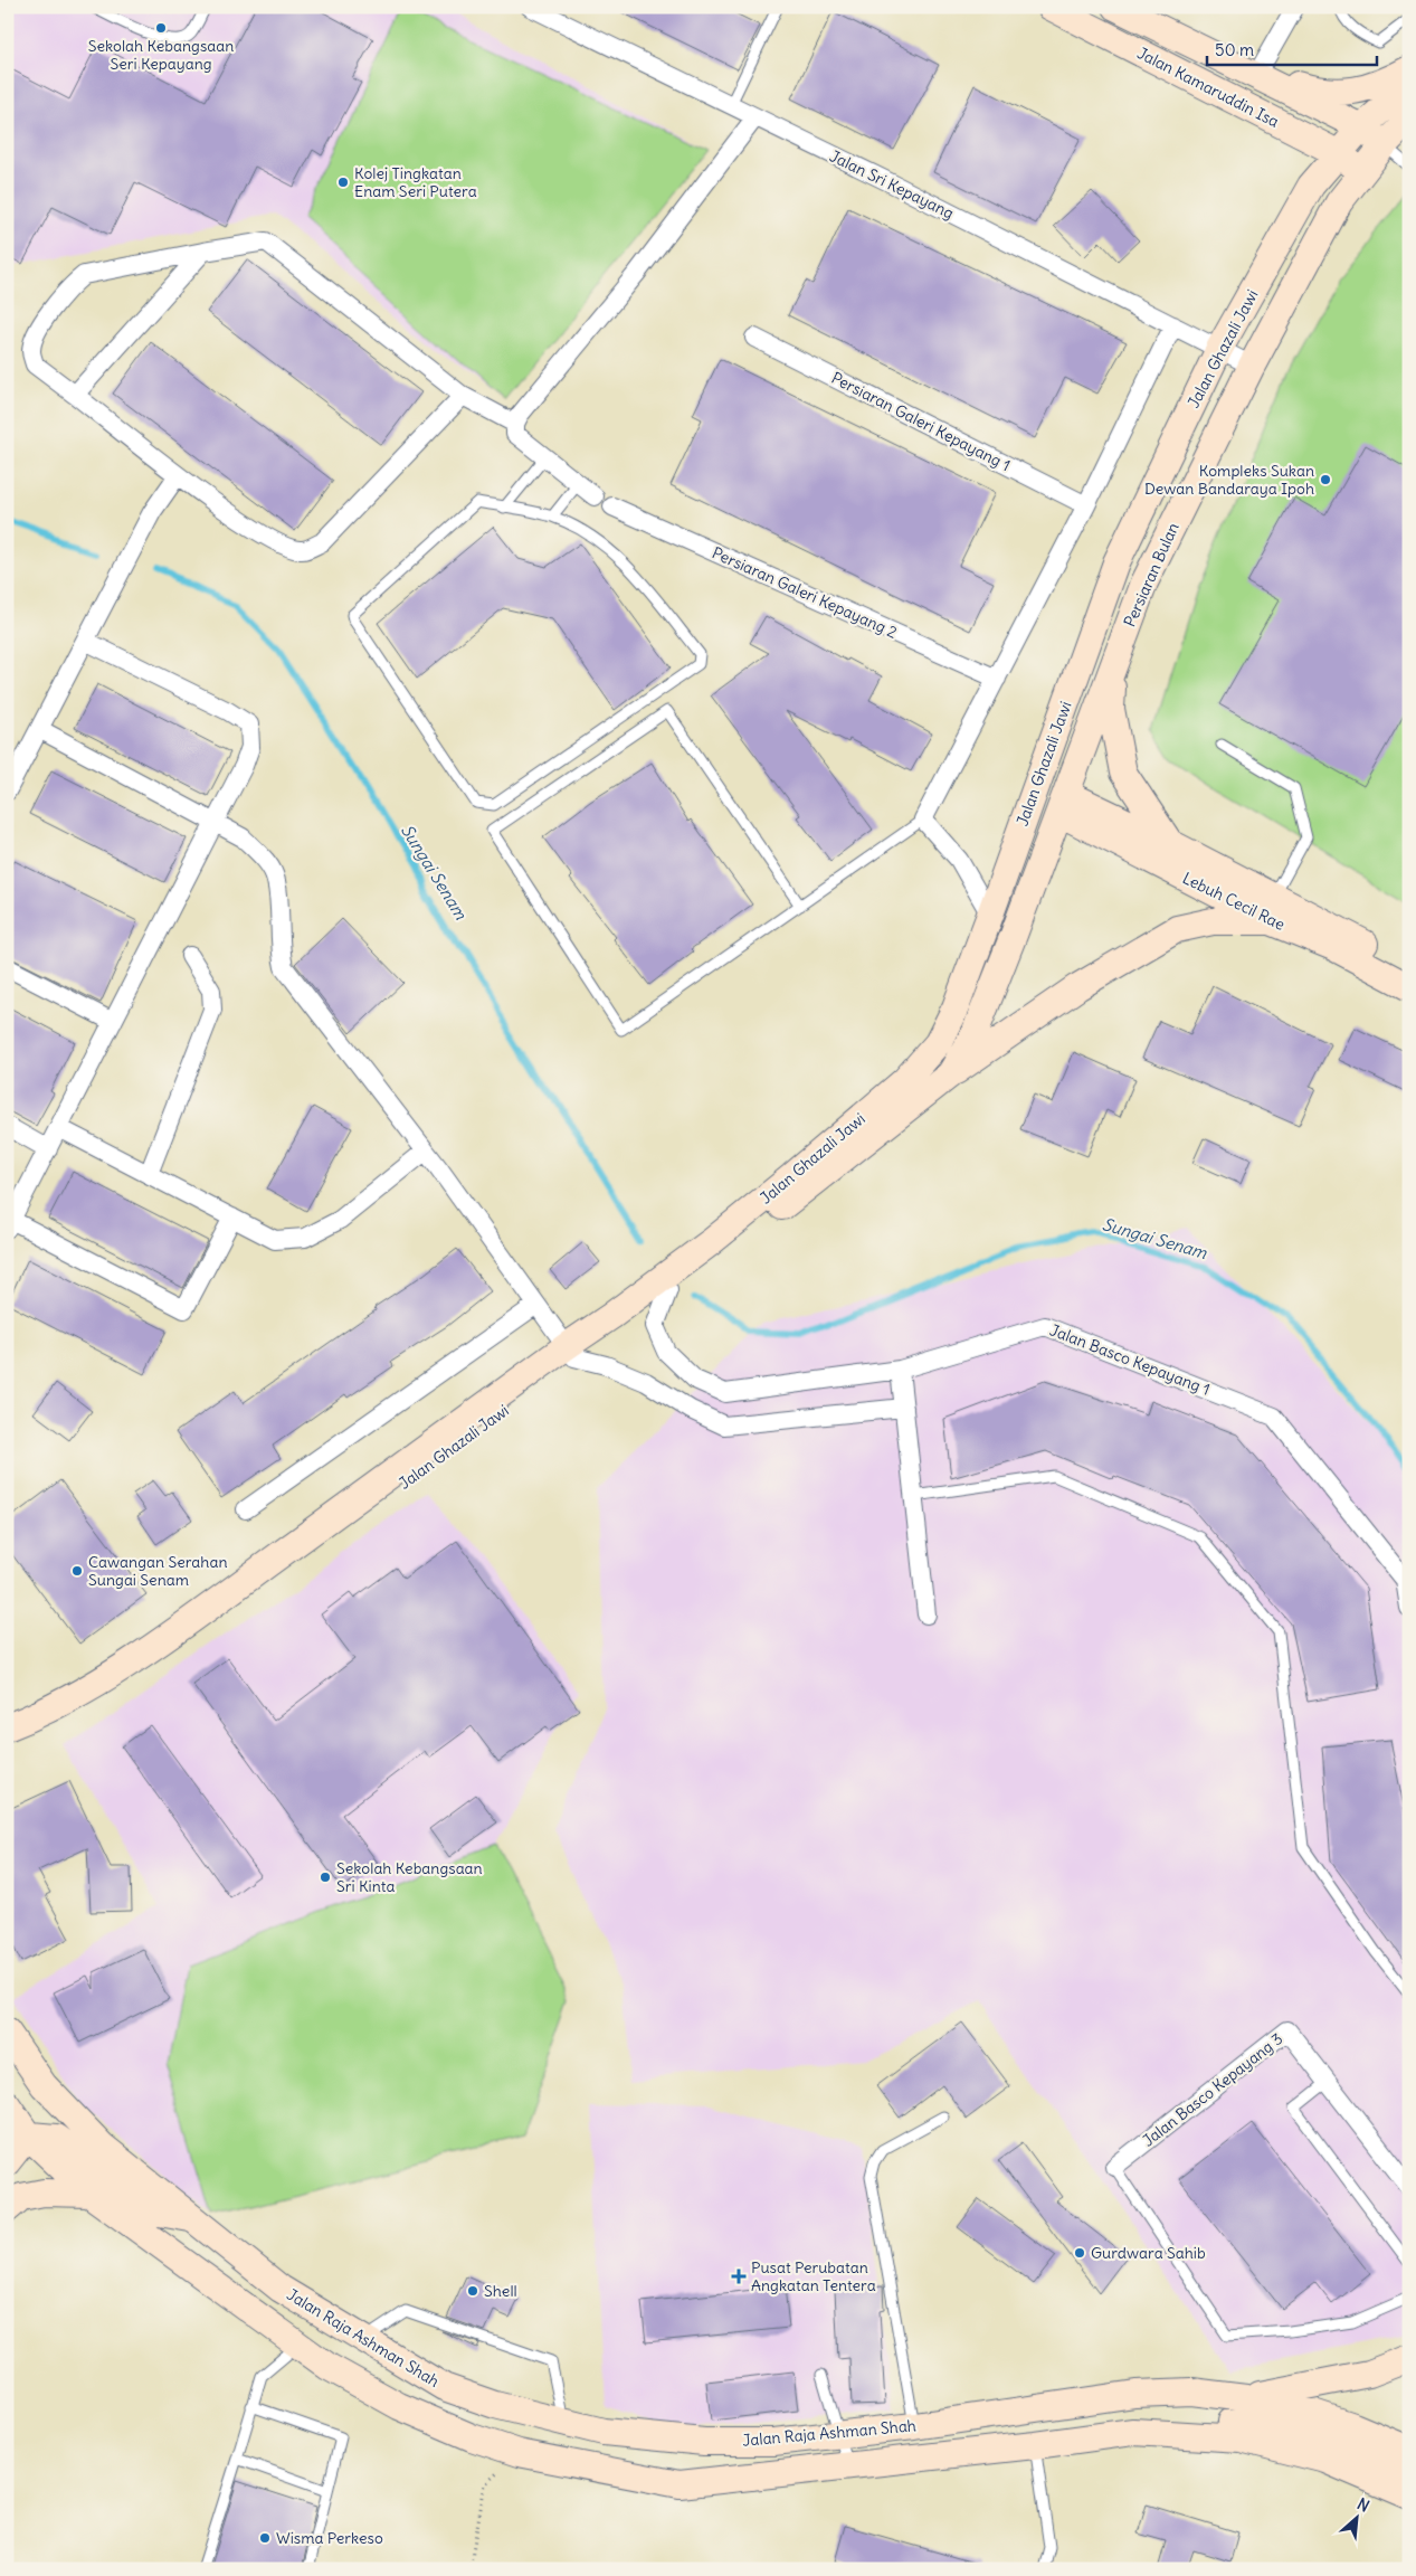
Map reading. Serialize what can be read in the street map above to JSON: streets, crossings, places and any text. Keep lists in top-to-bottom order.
{
  "streets": {
    "street": [
      "Jalan Kamaruddin Isa",
      "Jalan Sri Kepayang",
      "Jalan Ghazali Jawi",
      "Persiaran Galeri Kepayang 1",
      "Persiaran Bulan",
      "Persiaran Galeri Kepayang 2",
      "Lebuh Cecil Rae",
      "Jalan Basco Kepayang 1",
      "Jalan Basco Kepayang 3",
      "Jalan Raja Ashman Shah"
    ]
  },
  "crossings": [
    ["Jalan Kamaruddin Isa", "Jalan Ghazali Jawi"],
    ["Jalan Kamaruddin Isa", "Persiaran Bulan"],
    ["Jalan Sri Kepayang", "Jalan Ghazali Jawi"],
    ["Jalan Sri Kepayang", "Persiaran Bulan"],
    ["Jalan Ghazali Jawi", "Persiaran Bulan"],
    ["Jalan Ghazali Jawi", "Lebuh Cecil Rae"],
    ["Jalan Ghazali Jawi", "Jalan Basco Kepayang 1"],
    ["Persiaran Bulan", "Lebuh Cecil Rae"]
  ],
  "water": ["Sungai Senam"],
  "places": {
    "other": [
      "Sekolah Kebangsaan Seri Kepayang",
      "Kolej Tingkatan Enam Seri Putera",
      "Kompleks Sukan Dewan Bandaraya Ipoh",
      "Cawangan Serahan Sungai Senam",
      "Sekolah Kebangsaan Sri Kinta",
      "Gurdwara Sahib",
      "Shell",
      "Wisma Perkeso"
    ],
    "health": ["Pusat Perubatan Angkatan Tentera"]
  },
  "scale_bar": "50 m",
  "north": "top right"
}
